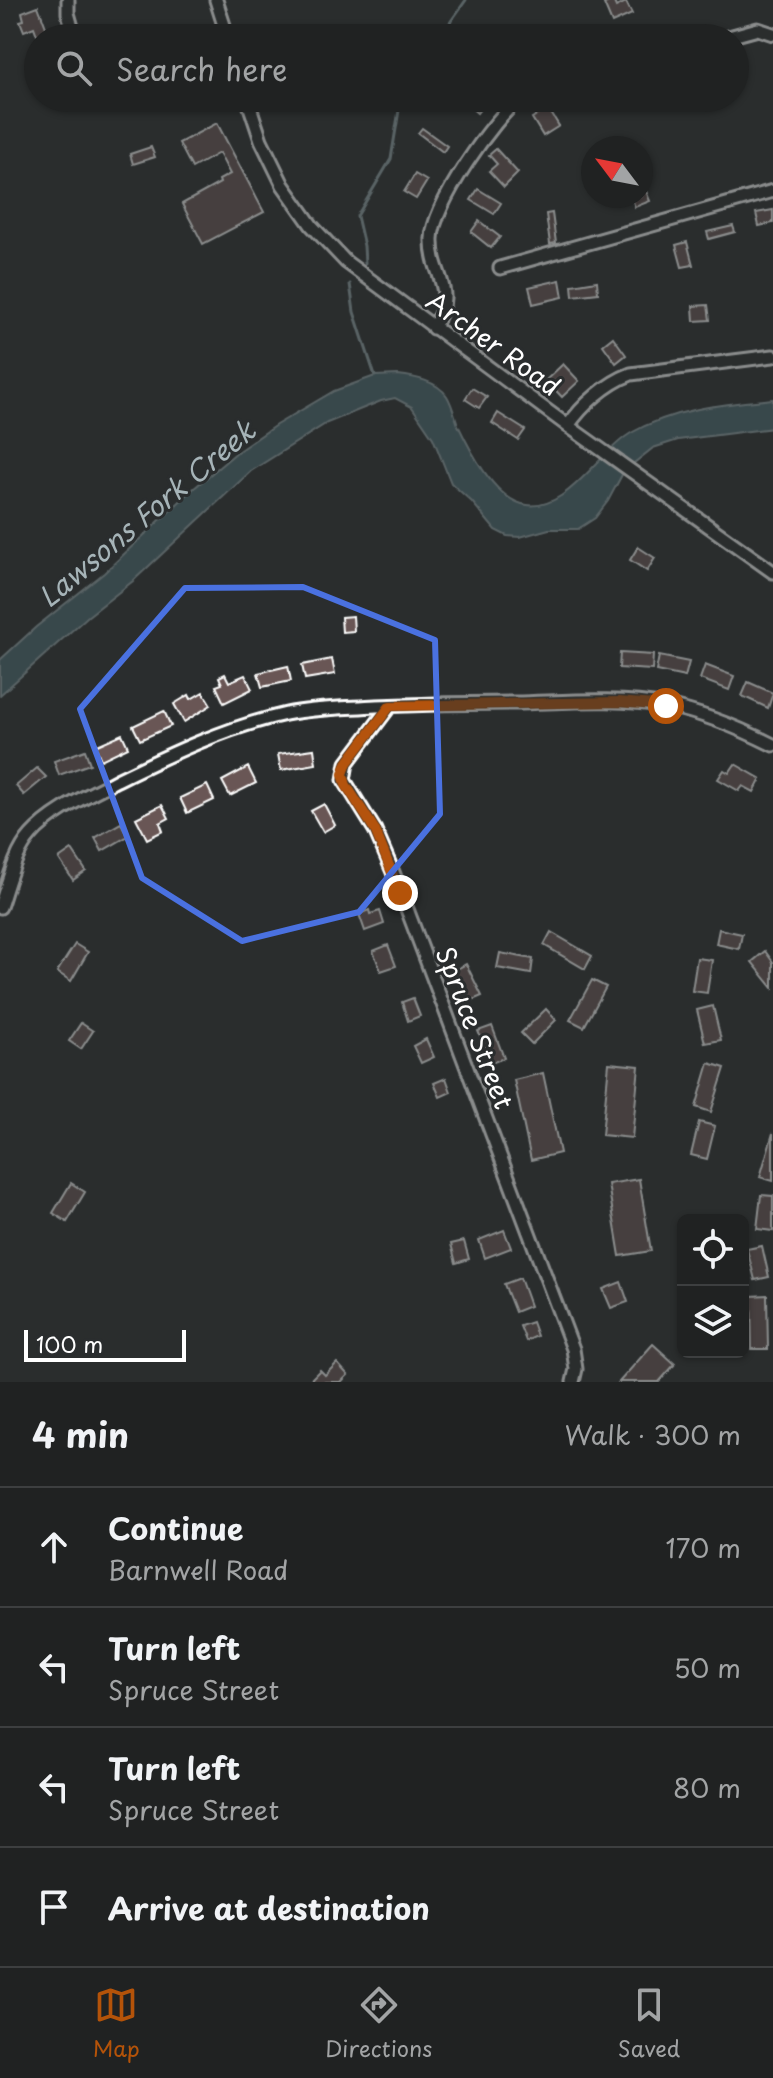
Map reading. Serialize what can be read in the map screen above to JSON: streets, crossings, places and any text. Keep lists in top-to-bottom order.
{
  "streets": {
    "street": ["Archer Road", "Spruce Street"]
  },
  "water": ["Lawsons Fork Creek"],
  "scale_bar": "100 m",
  "north": "top left",
  "page": {
    "search": "Search here",
    "scale": "100 m",
    "heading": ["4 min", "Walk · 300 m"],
    "list": [
      ["Continue", "Barnwell Road", "170 m"],
      ["Turn left", "Spruce Street", "50 m"],
      ["Turn left", "Spruce Street", "80 m"],
      "Arrive at destination"
    ],
    "nav": ["Map", "Directions", "Saved"]
  }
}
